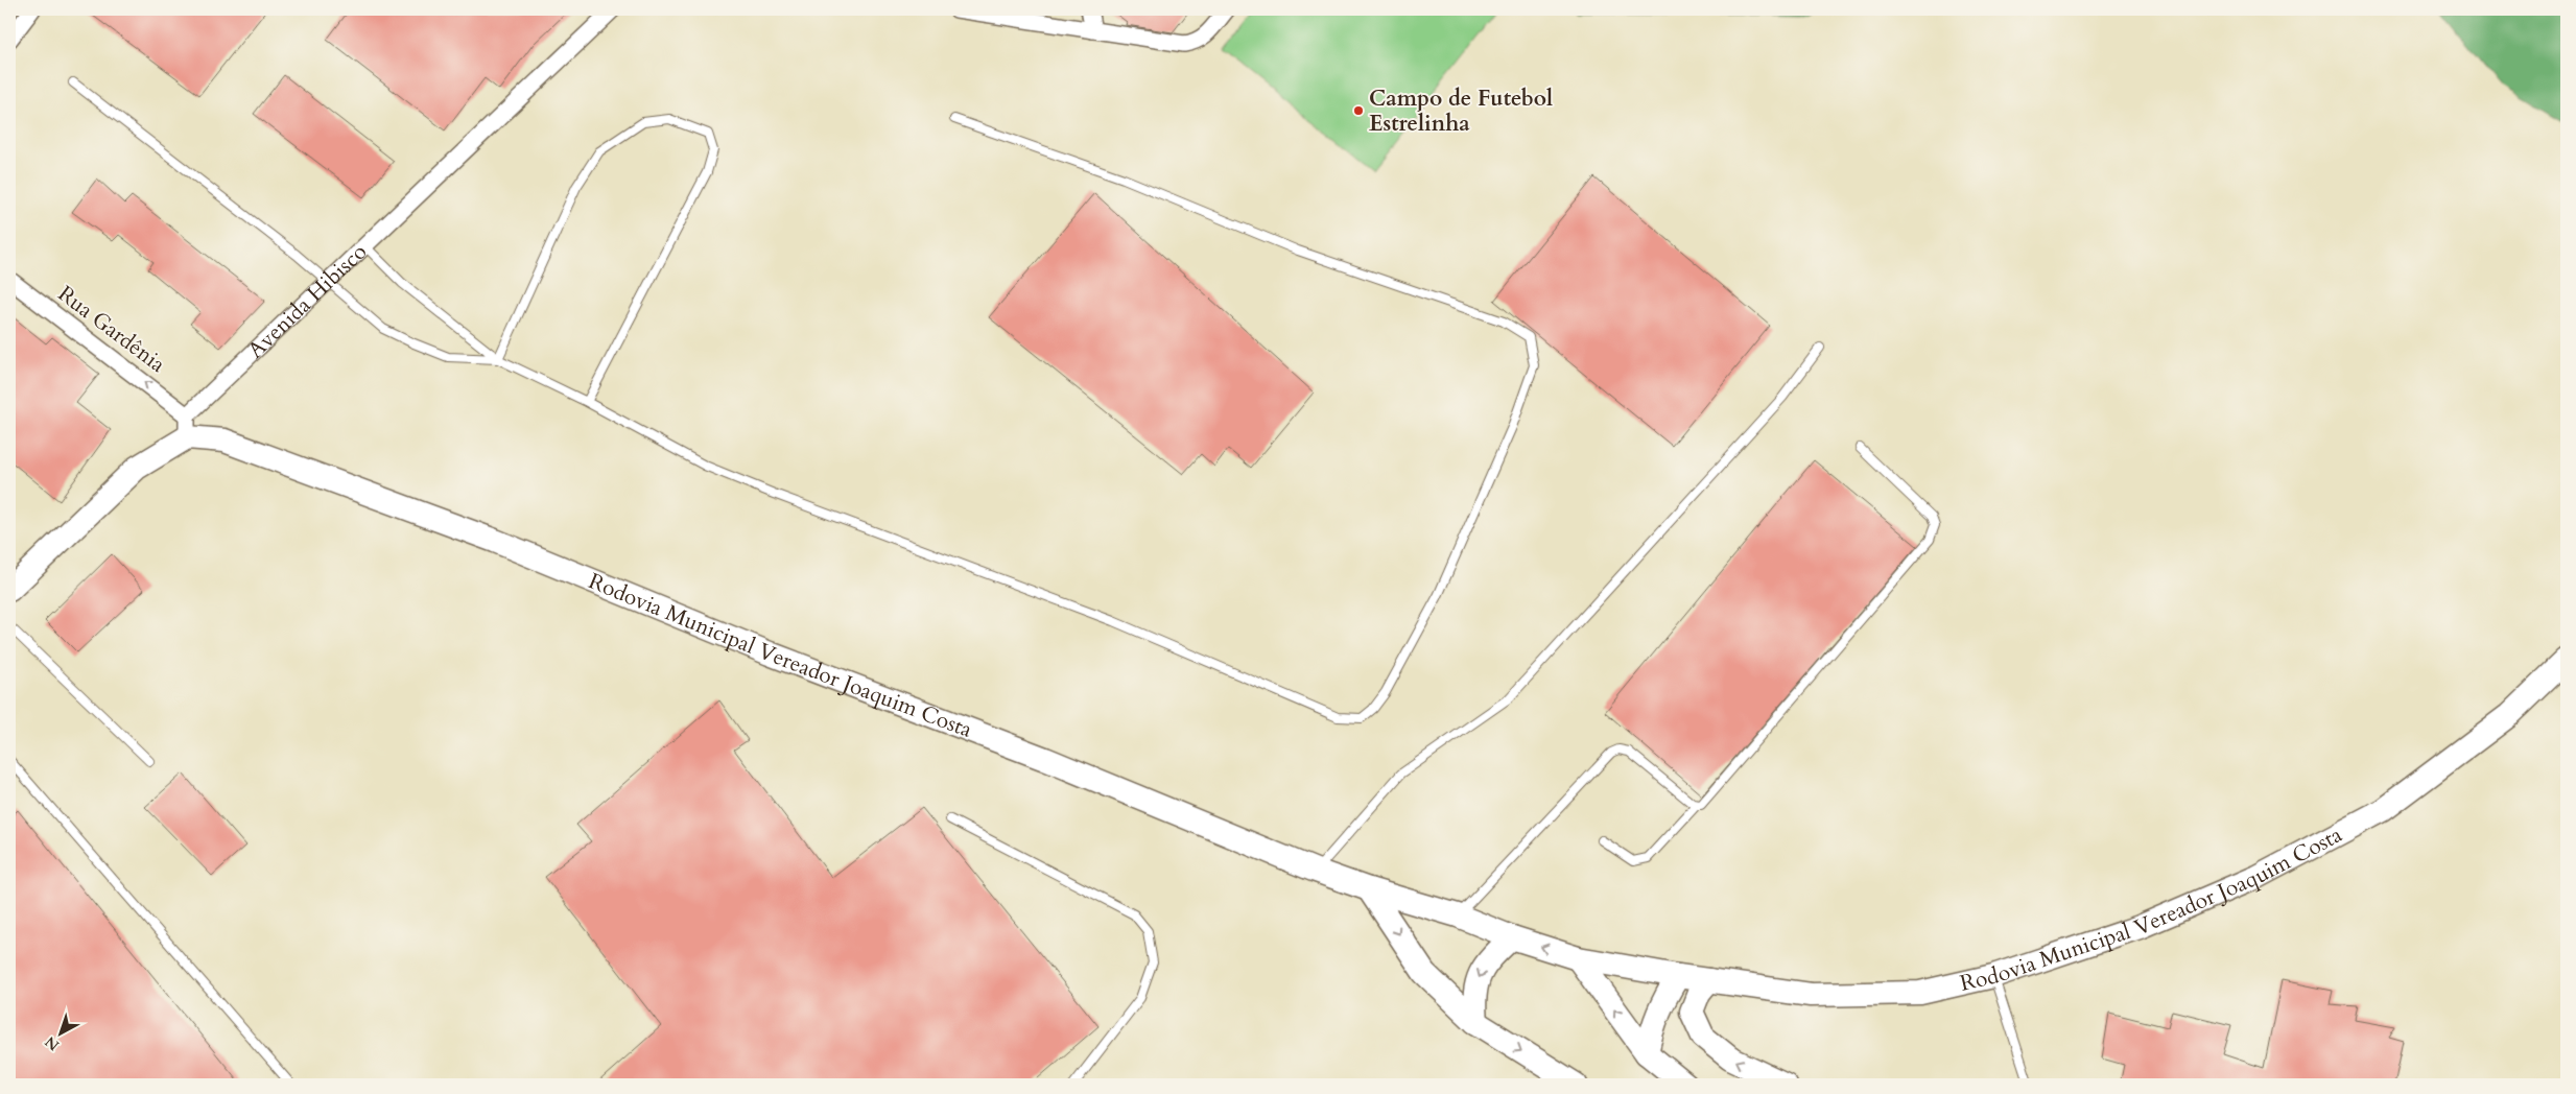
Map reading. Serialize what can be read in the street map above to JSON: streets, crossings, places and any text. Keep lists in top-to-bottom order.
{
  "streets": {
    "main road": ["Avenida Hibisco", "Rodovia Municipal Vereador Joaquim Costa"],
    "street": ["Rua Gardênia"]
  },
  "crossings": [
    ["Avenida Hibisco", "Rua Gardênia"],
    ["Avenida Hibisco", "Rodovia Municipal Vereador Joaquim Costa"],
    ["Rua Gardênia", "Rodovia Municipal Vereador Joaquim Costa"]
  ],
  "one_way": ["Rua Gardênia"],
  "places": ["Campo de Futebol Estrelinha"],
  "north": "bottom left"
}
